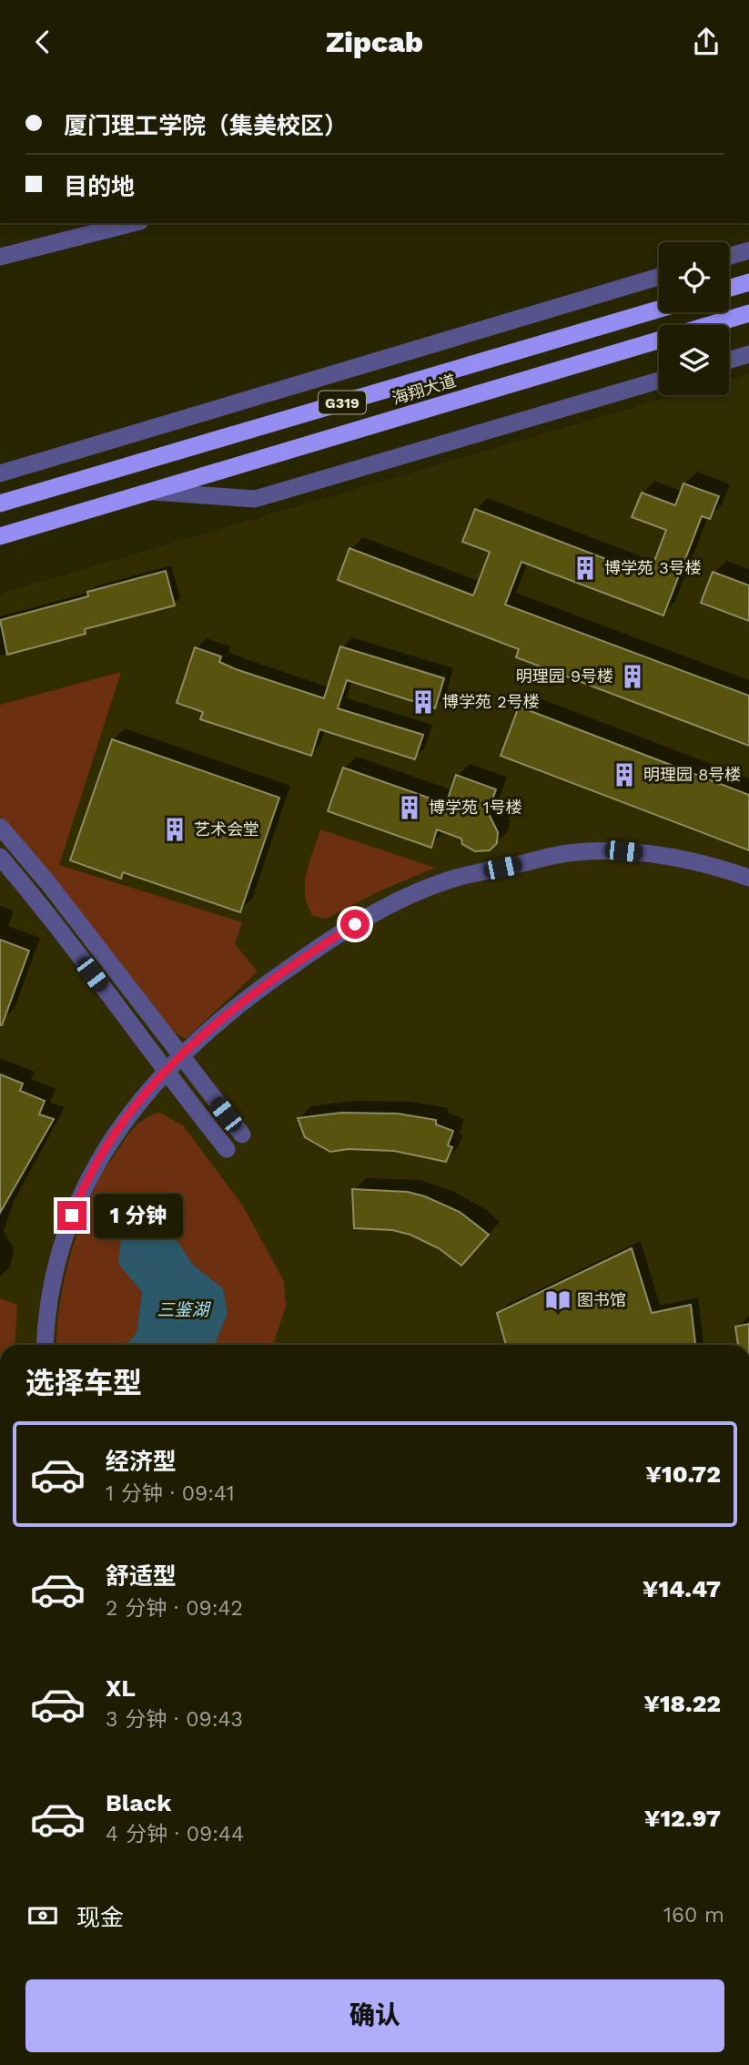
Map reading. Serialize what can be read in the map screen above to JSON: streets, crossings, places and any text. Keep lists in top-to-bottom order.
{
  "streets": {
    "highway": ["海翔大道", "G319"]
  },
  "water": ["三鉴湖"],
  "places": {
    "building": [
      "博学苑 3号楼",
      "明理园 9号楼",
      "博学苑 2号楼",
      "明理园 8号楼",
      "博学苑 1号楼",
      "艺术会堂"
    ],
    "library": ["图书馆"]
  },
  "page": {
    "header": "Zipcab",
    "banner": ["厦门理工学院（集美校区）", "目的地"],
    "bubble": "1 分钟",
    "heading": "选择车型",
    "list": [
      {
        "name": "经济型",
        "note": "1 分钟 · 09:41",
        "value": "¥10.72"
      },
      {
        "name": "舒适型",
        "note": "2 分钟 · 09:42",
        "value": "¥14.47"
      },
      {
        "name": "XL",
        "note": "3 分钟 · 09:43",
        "value": "¥18.22"
      },
      {
        "name": "Black",
        "note": "4 分钟 · 09:44",
        "value": "¥12.97"
      }
    ],
    "pay": ["现金", "160 m"],
    "buttons": "确认"
  }
}
